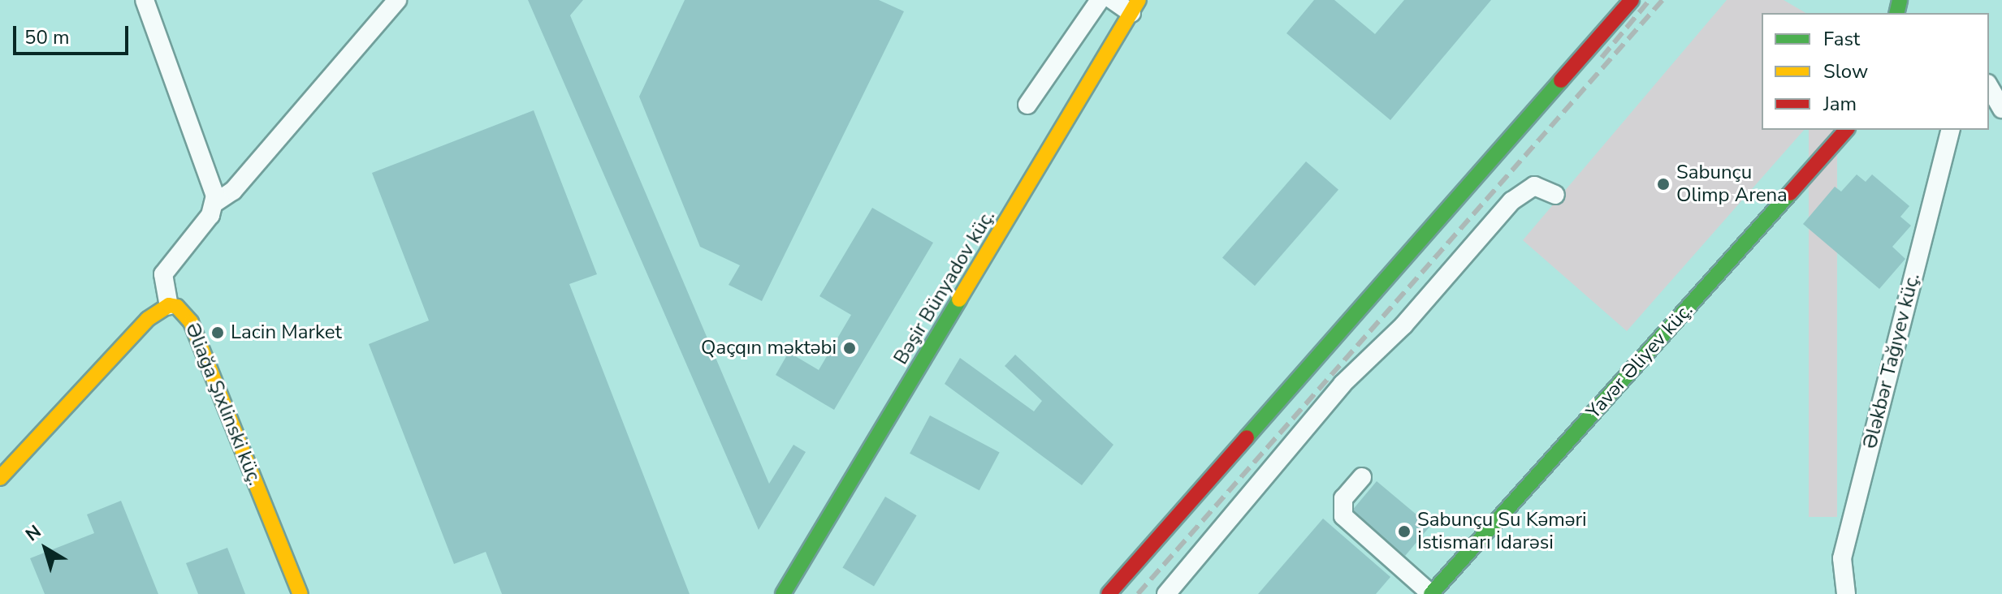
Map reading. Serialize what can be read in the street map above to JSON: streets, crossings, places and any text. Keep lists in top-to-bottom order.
{
  "streets": {
    "street": [
      "Bəşir Bünyadov küç.",
      "Yavər Əliyev küç.",
      "Ələkbər Tağıyev küç.",
      "Əliağa Şıxlinski küç."
    ]
  },
  "places": [
    "Sabunçu Olimp Arena",
    "Lacin Market",
    "Qaçqın məktəbi",
    "Sabunçu Su Kəməri İstismarı İdarəsi"
  ],
  "legend": ["Fast", "Slow", "Jam"],
  "scale_bar": "50 m",
  "north": "top left"
}
